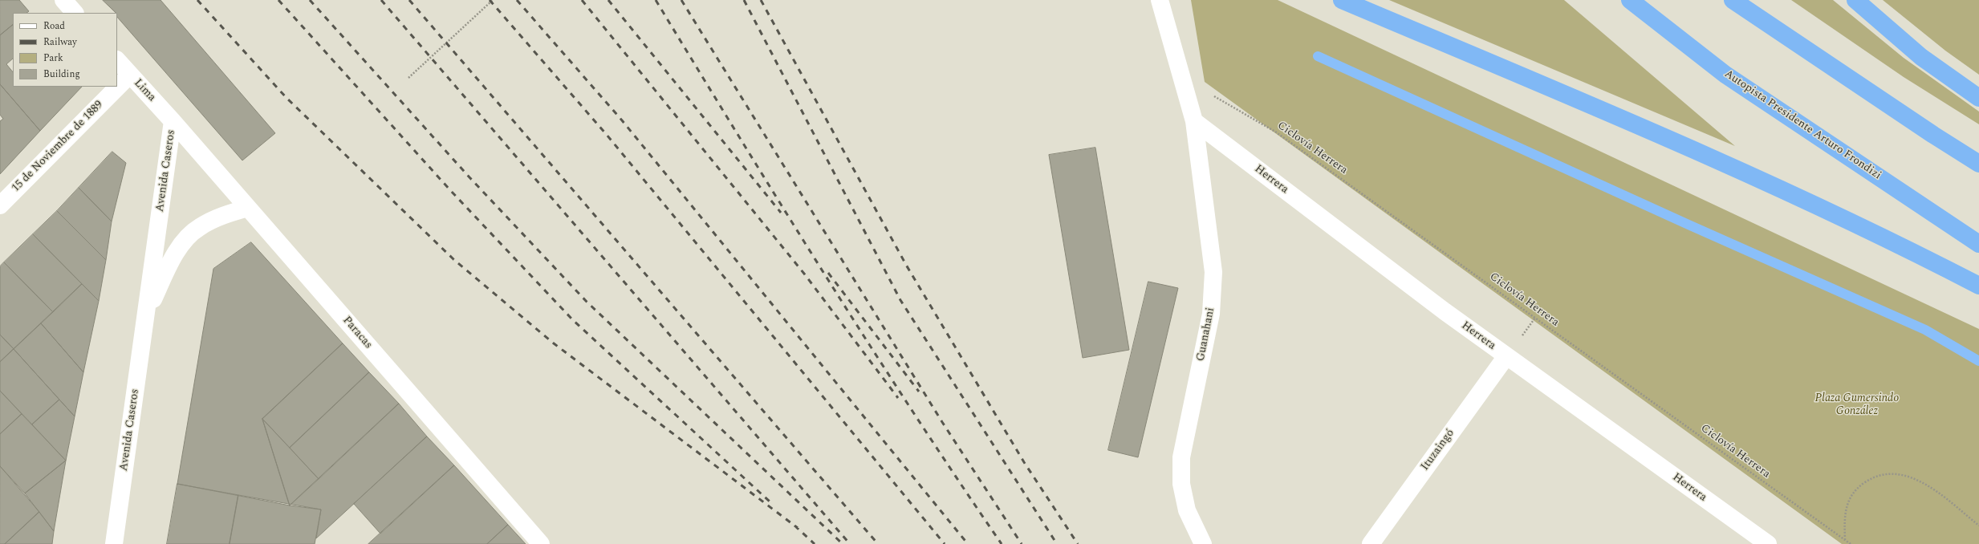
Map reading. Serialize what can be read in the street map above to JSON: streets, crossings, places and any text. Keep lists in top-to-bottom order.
{
  "streets": {
    "highway": ["Autopista Presidente Arturo Frondizi"],
    "street": [
      "Lima",
      "15 de Noviembre de 1889",
      "Avenida Caseros",
      "Herrera",
      "Paracas",
      "Guanahani",
      "Ituzaingó"
    ],
    "path": ["Ciclovía Herrera"]
  },
  "crossings": [
    ["Lima", "15 de Noviembre de 1889"],
    ["Lima", "Avenida Caseros"],
    ["Lima", "Paracas"],
    ["Ciclovía Herrera", "Guanahani"],
    ["Avenida Caseros", "Paracas"],
    ["Herrera", "Guanahani"],
    ["Herrera", "Ituzaingó"]
  ],
  "parks": ["Plaza Gumersindo González"],
  "legend": [
    "Road",
    "Railway",
    "Park",
    "Building"
  ]
}
